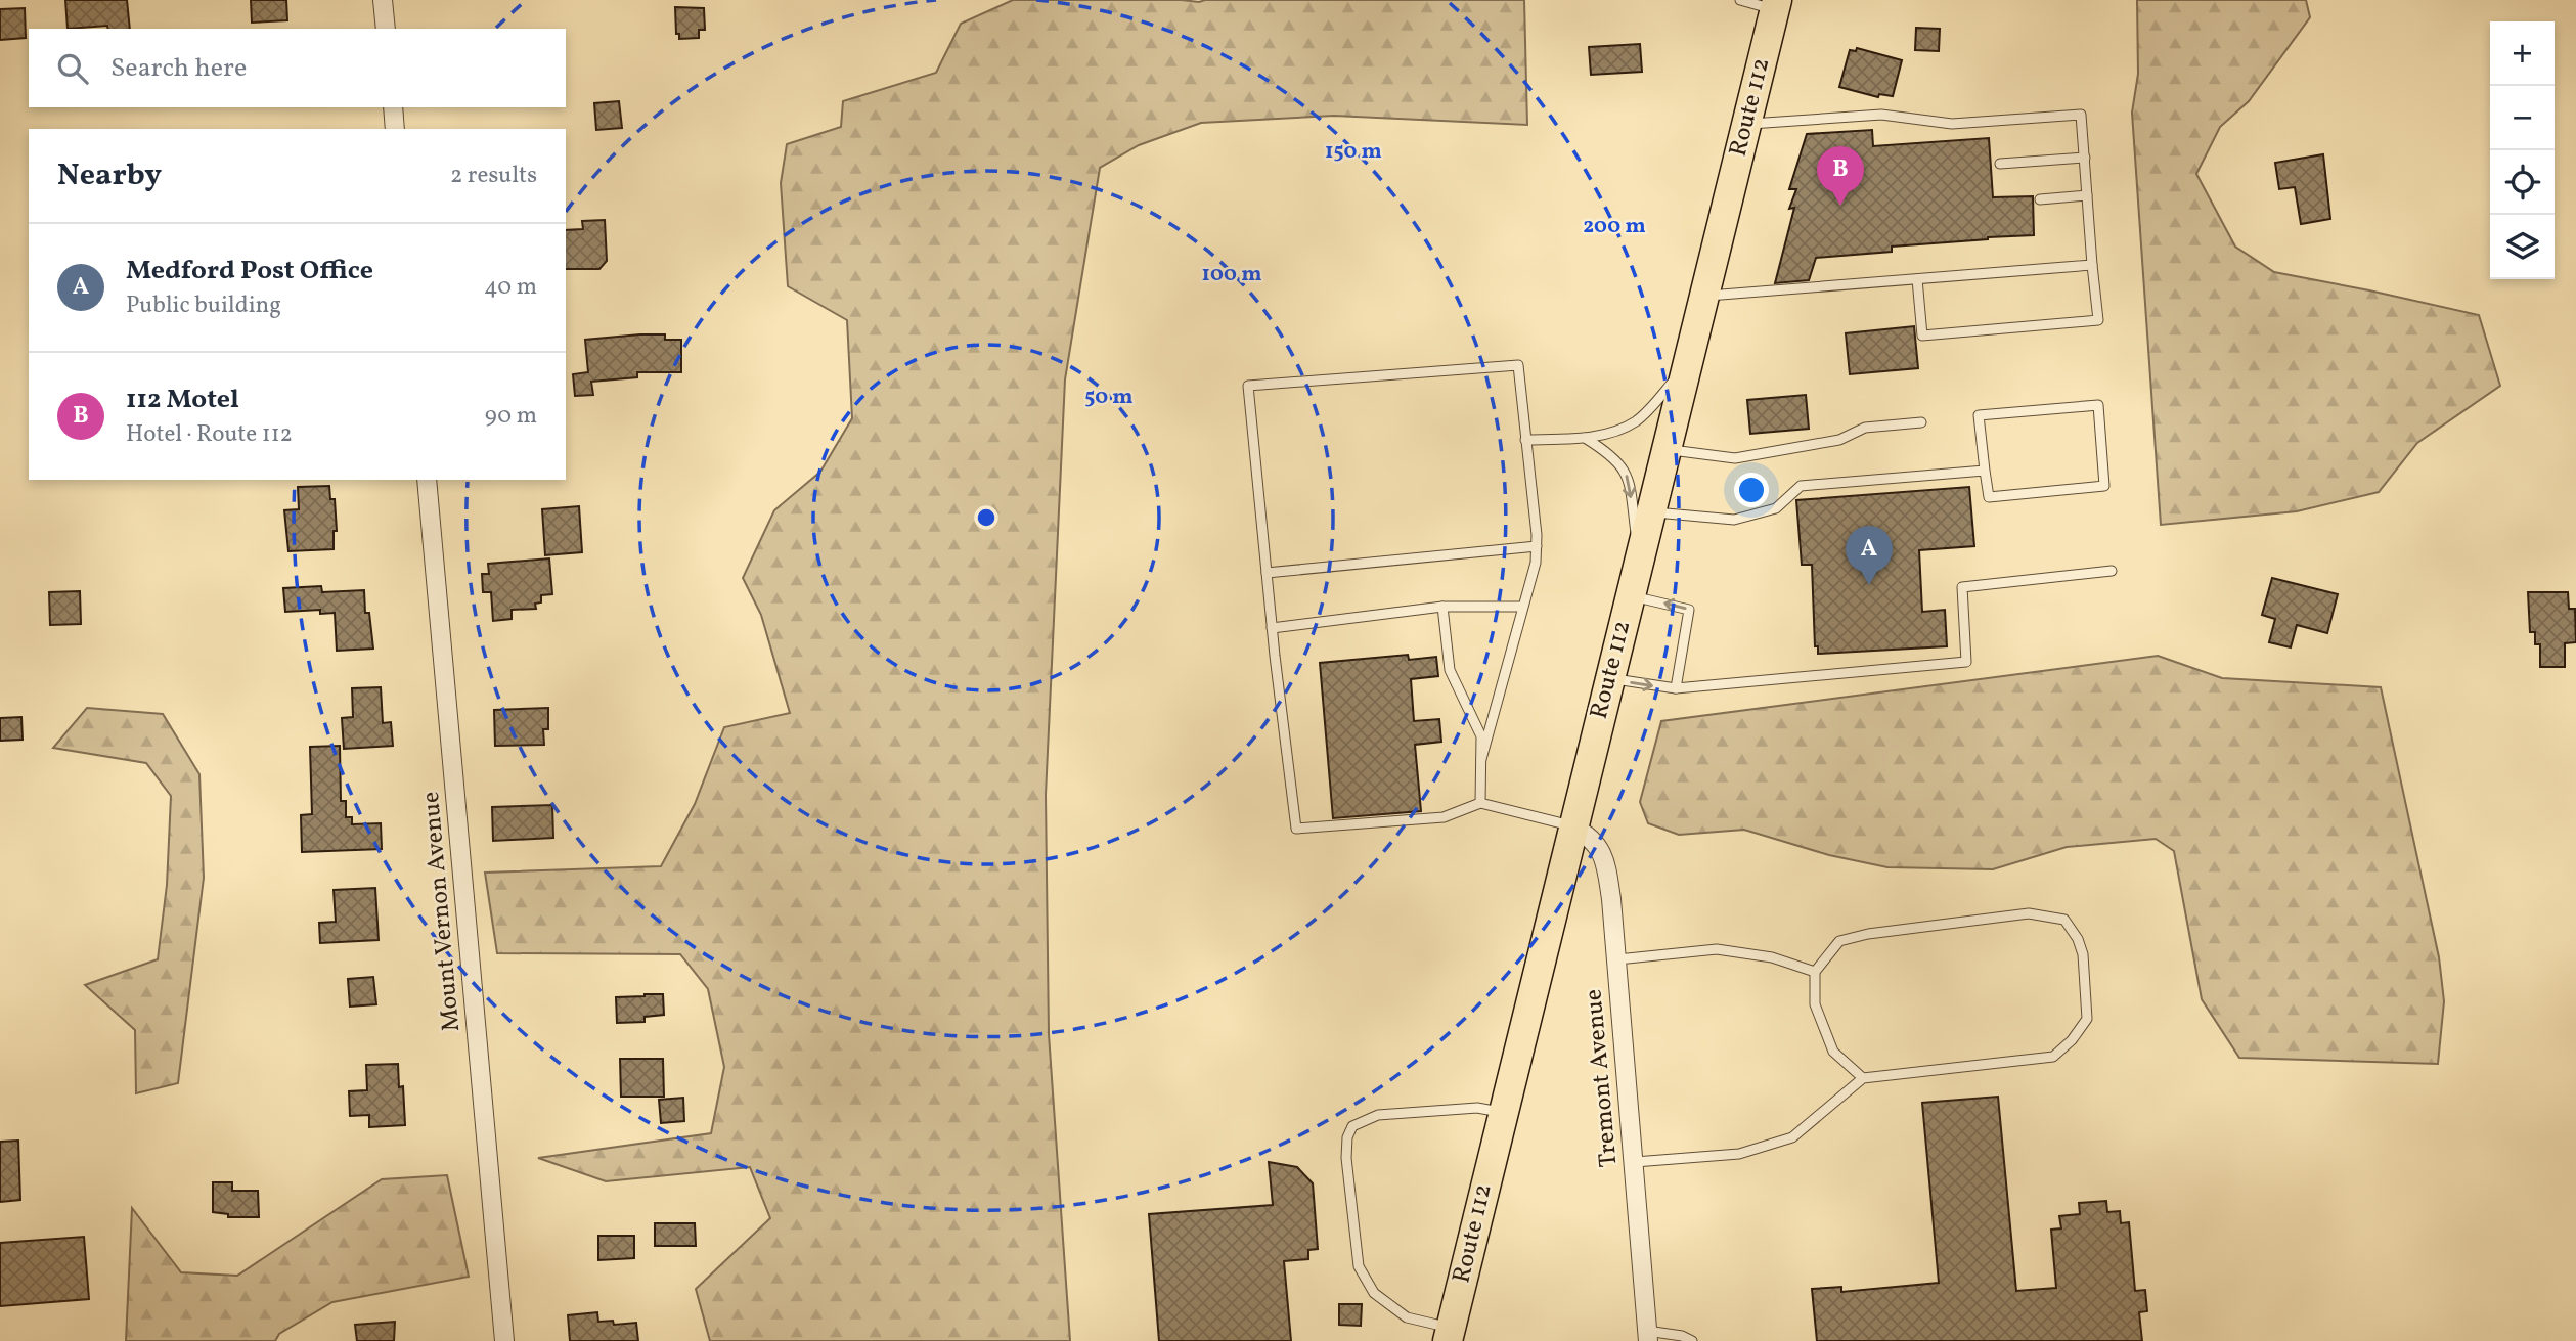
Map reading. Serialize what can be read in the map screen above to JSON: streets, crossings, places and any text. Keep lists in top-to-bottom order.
{
  "streets": {
    "main road": ["Route 112"],
    "street": ["Mount Vernon Avenue", "Tremont Avenue"]
  },
  "crossings": [
    ["Route 112", "Tremont Avenue"]
  ],
  "page": {
    "map_buttons": ["+", "−"],
    "search": "Search here",
    "heading": ["Nearby", "2 results"],
    "pins": ["B", "A"],
    "list": [
      {
        "mark": "A",
        "name": "Medford Post Office",
        "note": "Public building",
        "value": "40 m"
      },
      {
        "mark": "B",
        "name": "112 Motel",
        "note": "Hotel · Route 112",
        "value": "90 m"
      }
    ]
  },
  "rings": [
    "150 m",
    "200 m",
    "100 m",
    "50 m"
  ]
}
